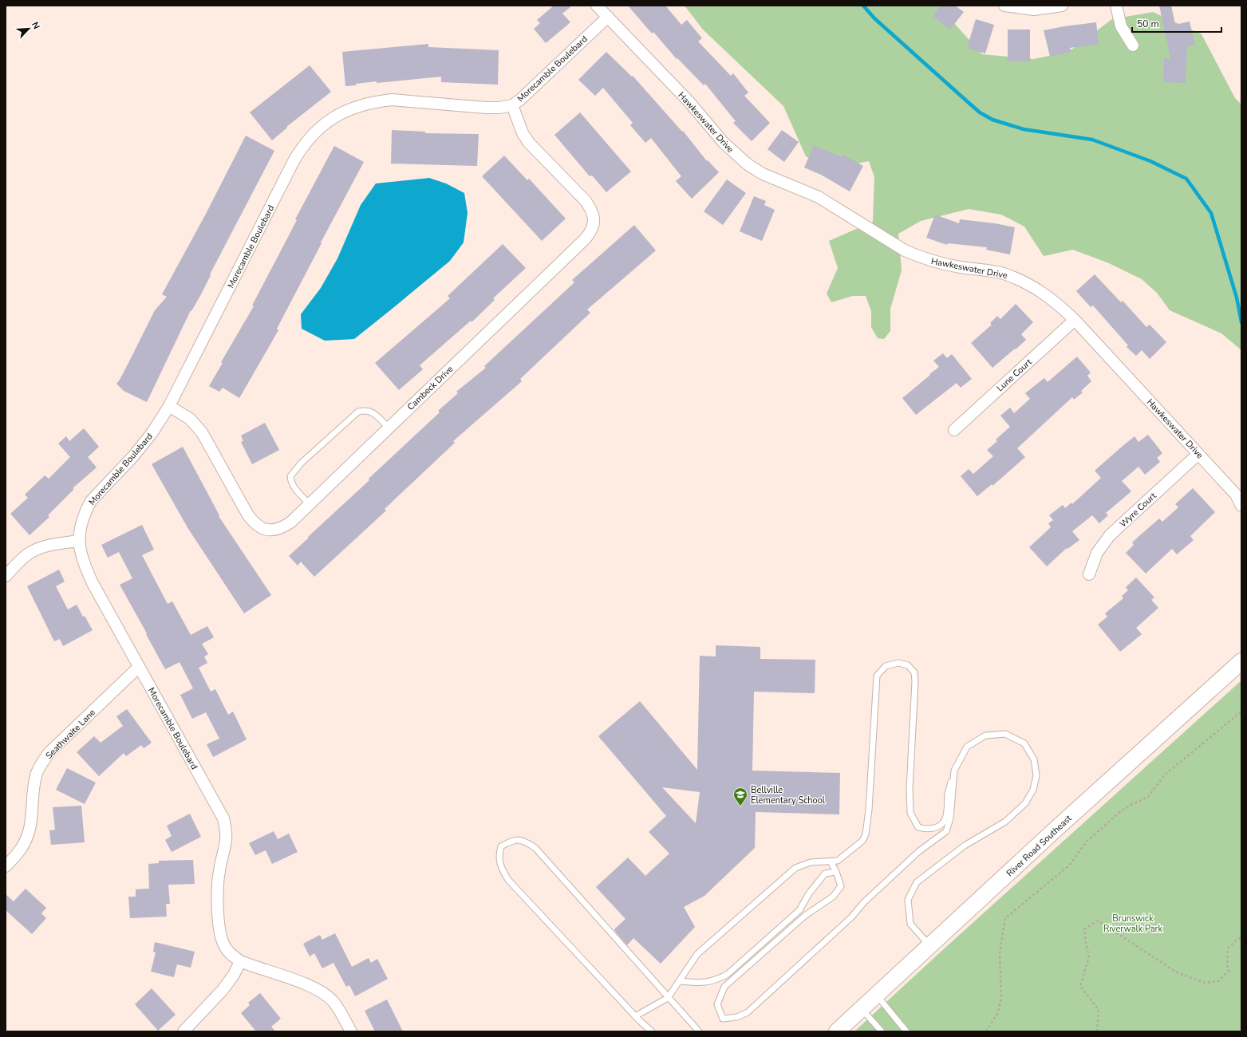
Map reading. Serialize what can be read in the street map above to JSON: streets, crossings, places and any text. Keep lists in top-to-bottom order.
{
  "streets": {
    "main road": ["River Road Southeast"],
    "street": [
      "Morecamble Boulebard",
      "Hawkeswater Drive",
      "Lune Court",
      "Cambeck Drive",
      "Wyre Court",
      "Seathwaite Lane"
    ]
  },
  "crossings": [
    ["Morecamble Boulebard", "Hawkeswater Drive"],
    ["Morecamble Boulebard", "Cambeck Drive"],
    ["Morecamble Boulebard", "Seathwaite Lane"],
    ["Hawkeswater Drive", "Lune Court"],
    ["Hawkeswater Drive", "Wyre Court"]
  ],
  "parks": ["Brunswick Riverwalk Park"],
  "places": {
    "school or university": ["Bellville Elementary School"]
  },
  "scale_bar": "50 m",
  "north": "top right"
}
